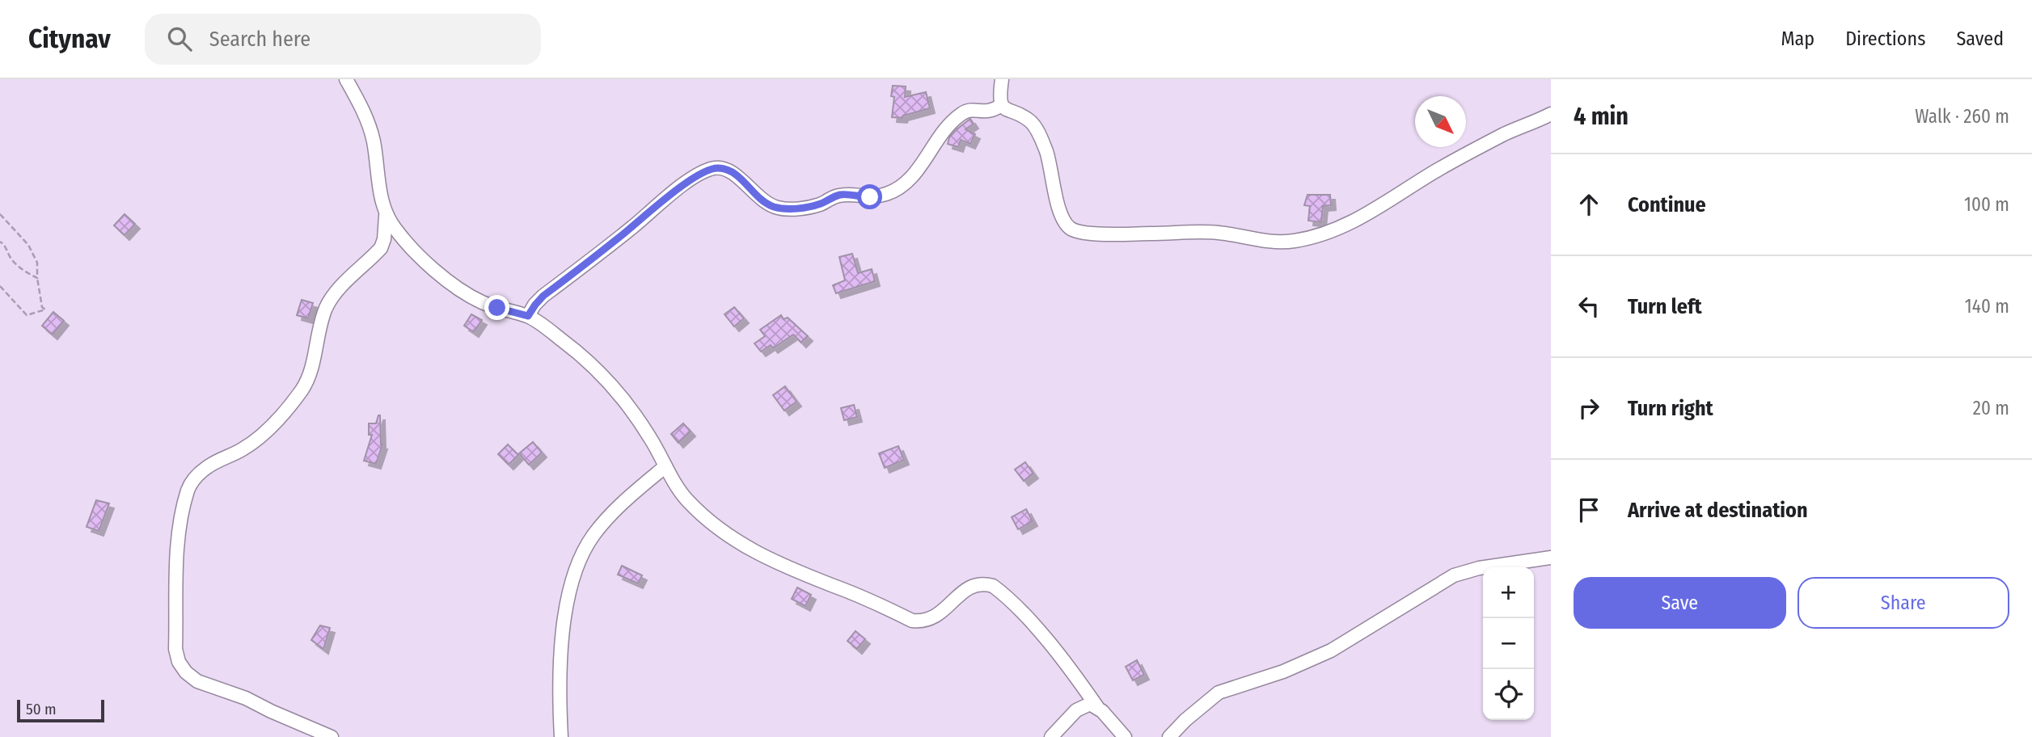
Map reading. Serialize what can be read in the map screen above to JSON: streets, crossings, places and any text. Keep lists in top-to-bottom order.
{
  "scale_bar": "50 m",
  "north": "bottom right",
  "page": {
    "header": "Citynav",
    "search": "Search here",
    "nav": ["Map", "Directions", "Saved"],
    "heading": ["4 min", "Walk · 260 m"],
    "list": [
      ["Continue", "100 m"],
      ["Turn left", "140 m"],
      ["Turn right", "20 m"],
      "Arrive at destination"
    ],
    "buttons": ["Save", "Share"],
    "map_buttons": ["+", "−"],
    "scale": "50 m"
  }
}
